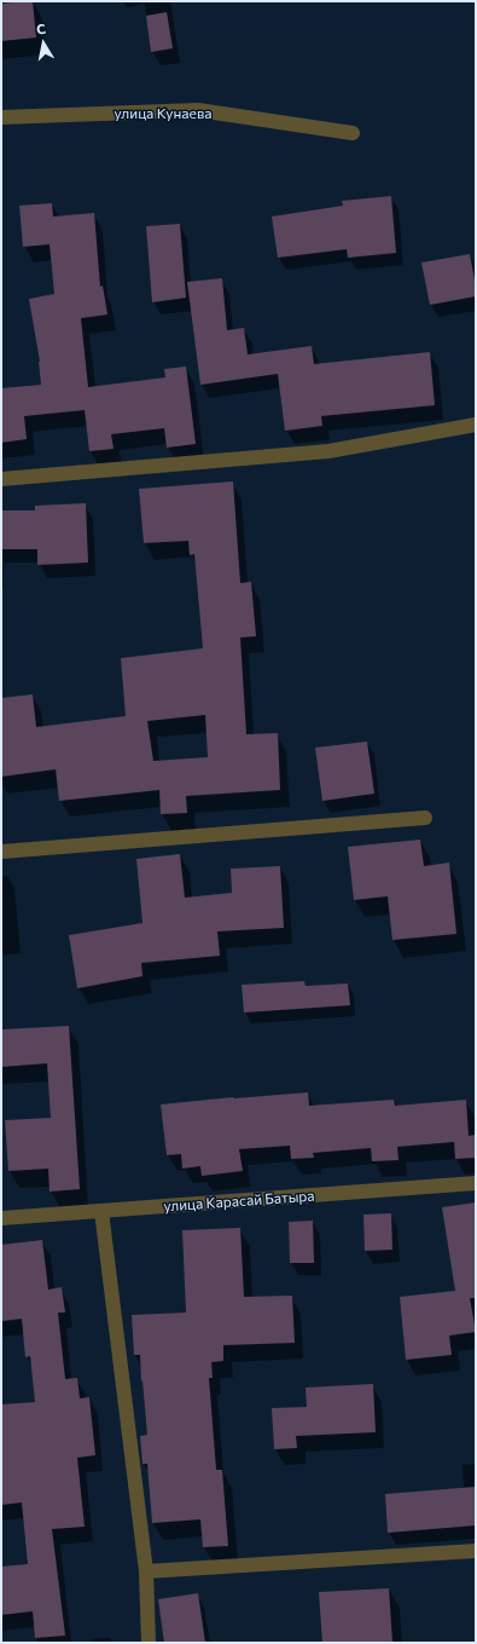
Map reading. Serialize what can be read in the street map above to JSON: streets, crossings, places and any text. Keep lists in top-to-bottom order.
{
  "streets": {
    "street": ["улица Кунаева", "улица Карасай Батыра"]
  },
  "north": "top"
}
